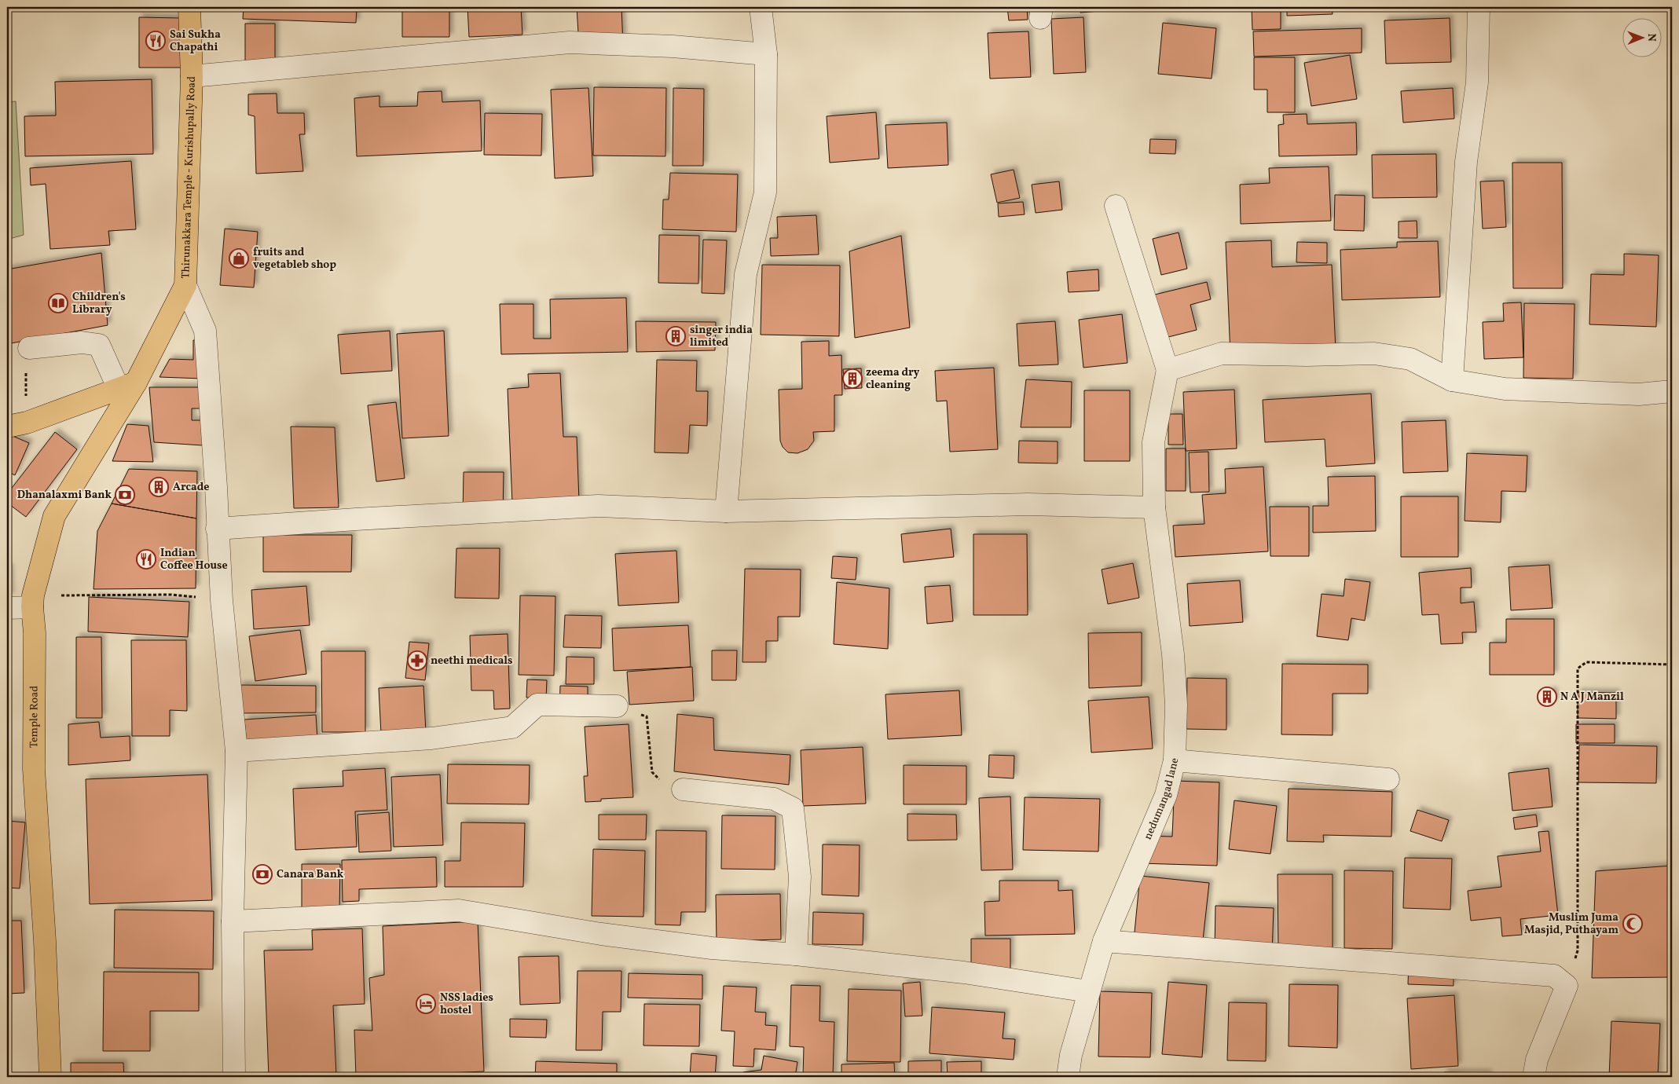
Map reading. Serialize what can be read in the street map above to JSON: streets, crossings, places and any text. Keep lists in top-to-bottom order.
{
  "streets": {
    "main road": ["Thirunakkara Temple - Kurishupally Road", "Temple Road"],
    "street": ["nedumangad lane"]
  },
  "crossings": [
    ["Thirunakkara Temple - Kurishupally Road", "Temple Road"]
  ],
  "places": {
    "restaurant": ["Sai Sukha Chapathi", "Indian Coffee House"],
    "shop": ["fruits and vegetableb shop"],
    "library": ["Children's Library"],
    "building": [
      "singer india limited",
      "zeema dry cleaning",
      "Arcade",
      "N A J Manzil"
    ],
    "bank": ["Dhanalaxmi Bank", "Canara Bank"],
    "pharmacy": ["neethi medicals"],
    "mosque": ["Muslim Juma Masjid, Puthayam"],
    "hotel": ["NSS ladies hostel"]
  },
  "north": "right"
}
